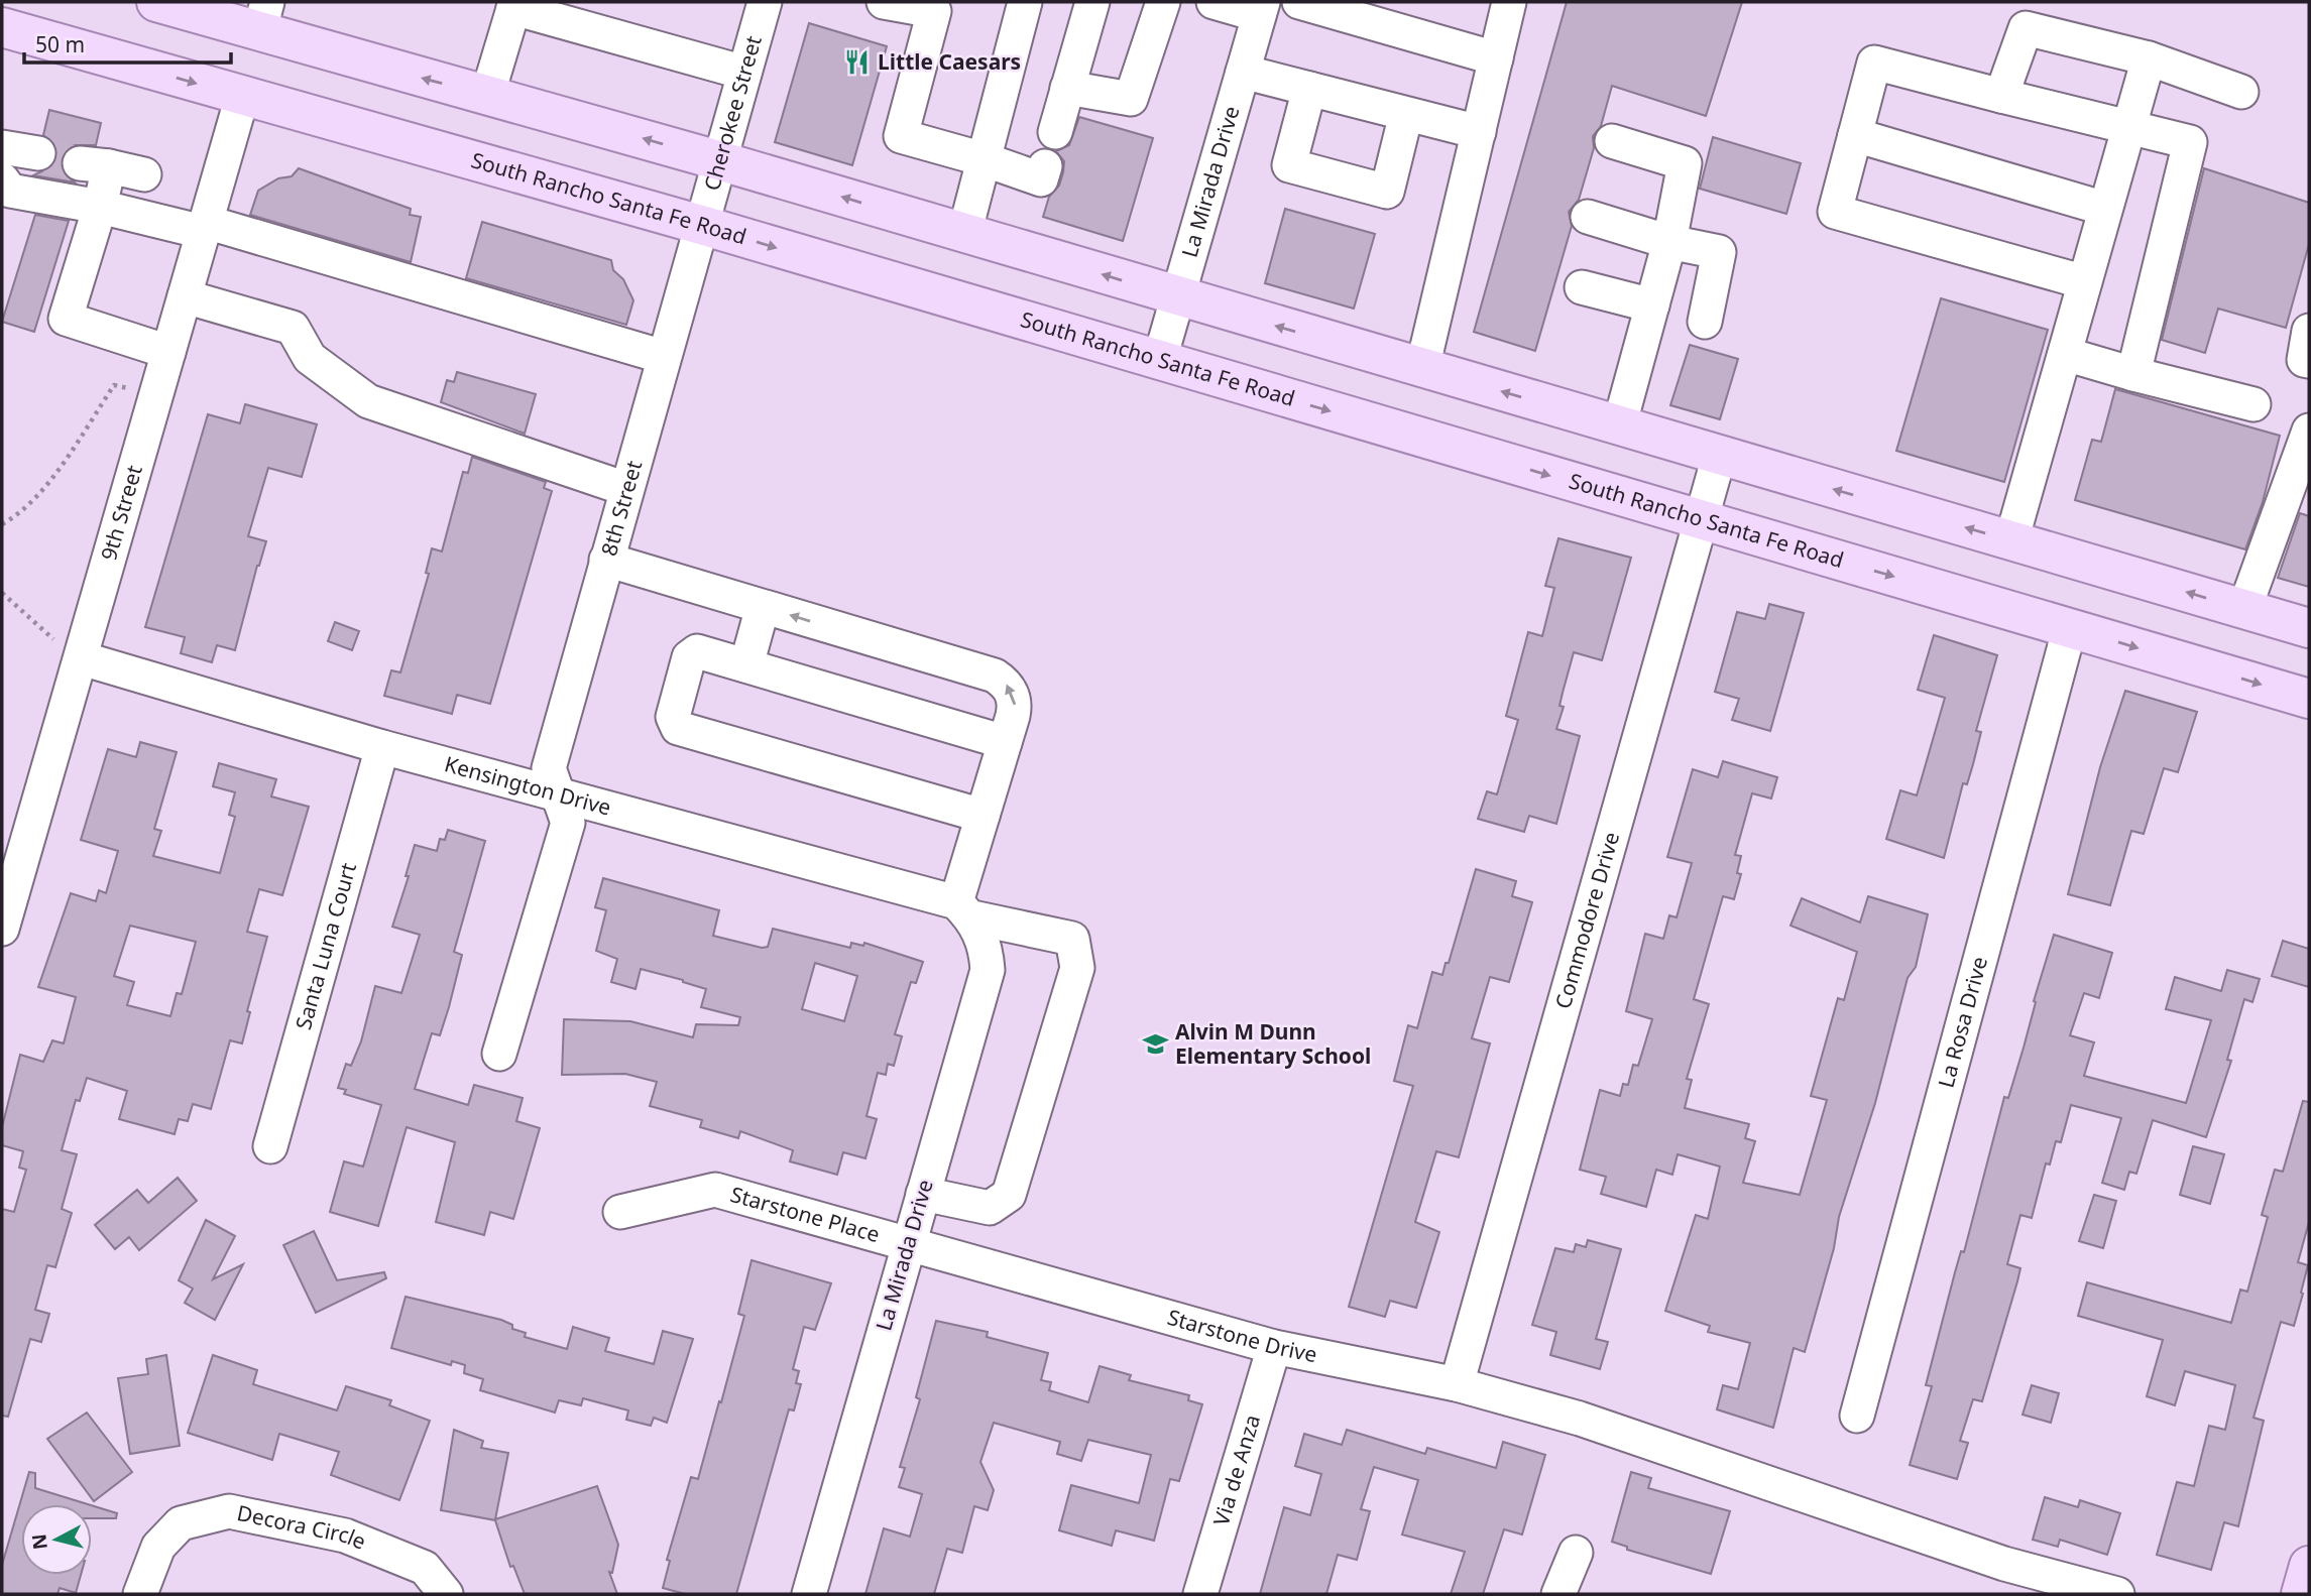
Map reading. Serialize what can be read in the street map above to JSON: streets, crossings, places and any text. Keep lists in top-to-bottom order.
{
  "streets": {
    "main road": ["South Rancho Santa Fe Road"],
    "street": [
      "Cherokee Street",
      "La Mirada Drive",
      "8th Street",
      "9th Street",
      "Kensington Drive",
      "Commodore Drive",
      "Santa Luna Court",
      "La Rosa Drive",
      "Starstone Place",
      "Starstone Drive",
      "Via de Anza",
      "Decora Circle"
    ]
  },
  "crossings": [
    ["Cherokee Street", "South Rancho Santa Fe Road"],
    ["Cherokee Street", "8th Street"],
    ["La Mirada Drive", "South Rancho Santa Fe Road"],
    ["La Mirada Drive", "Kensington Drive"],
    ["La Mirada Drive", "Starstone Place"],
    ["La Mirada Drive", "Starstone Drive"],
    ["South Rancho Santa Fe Road", "8th Street"],
    ["South Rancho Santa Fe Road", "9th Street"],
    ["South Rancho Santa Fe Road", "Commodore Drive"],
    ["South Rancho Santa Fe Road", "La Rosa Drive"],
    ["8th Street", "Kensington Drive"],
    ["9th Street", "Kensington Drive"],
    ["Kensington Drive", "Santa Luna Court"],
    ["Commodore Drive", "Starstone Drive"],
    ["Starstone Place", "Starstone Drive"],
    ["Starstone Drive", "Via de Anza"]
  ],
  "places": {
    "restaurant": ["Little Caesars"],
    "school or university": ["Alvin M Dunn Elementary School"]
  },
  "scale_bar": "50 m",
  "north": "left"
}
